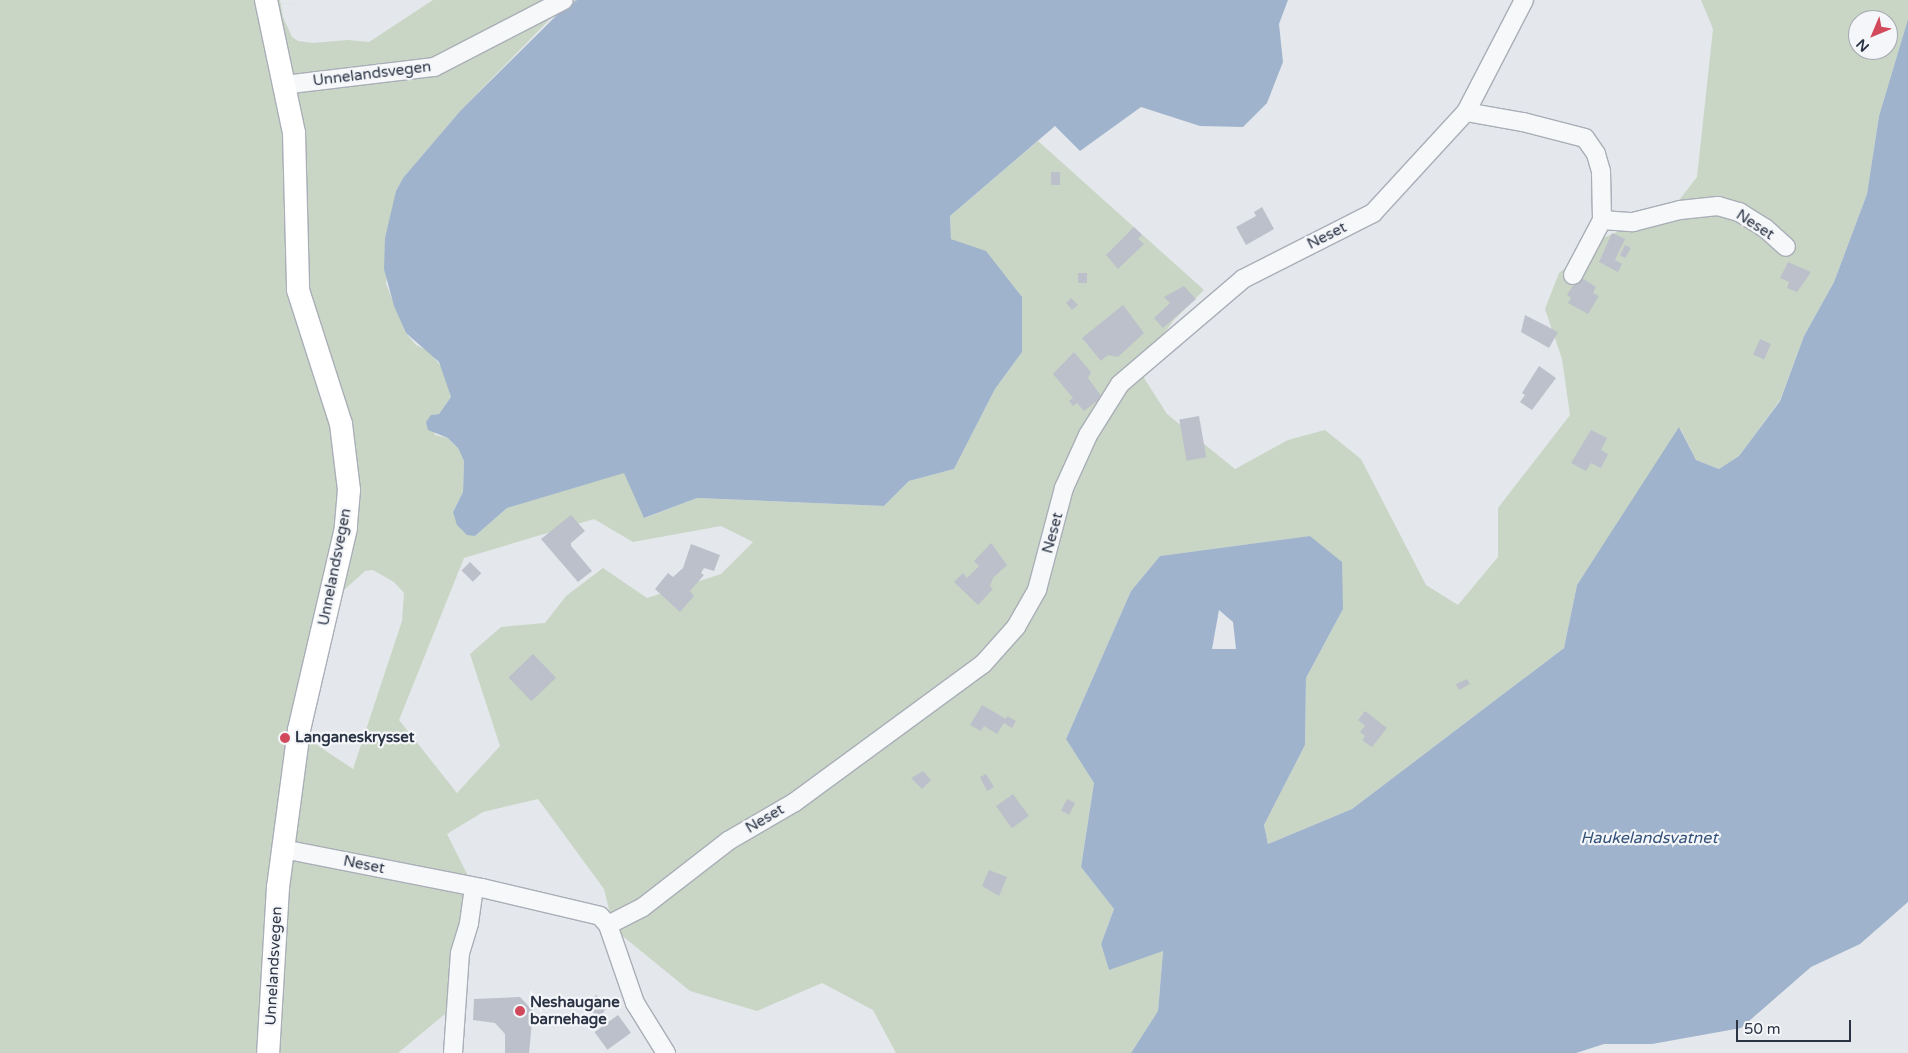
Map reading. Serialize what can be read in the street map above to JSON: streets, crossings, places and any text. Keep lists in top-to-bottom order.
{
  "streets": {
    "main road": ["Unnelandsvegen"],
    "street": ["Neset"]
  },
  "crossings": [
    ["Unnelandsvegen", "Neset"]
  ],
  "water": ["Haukelandsvatnet"],
  "places": ["Langaneskrysset", "Neshaugane barnehage"],
  "scale_bar": "50 m",
  "north": "bottom left"
}
